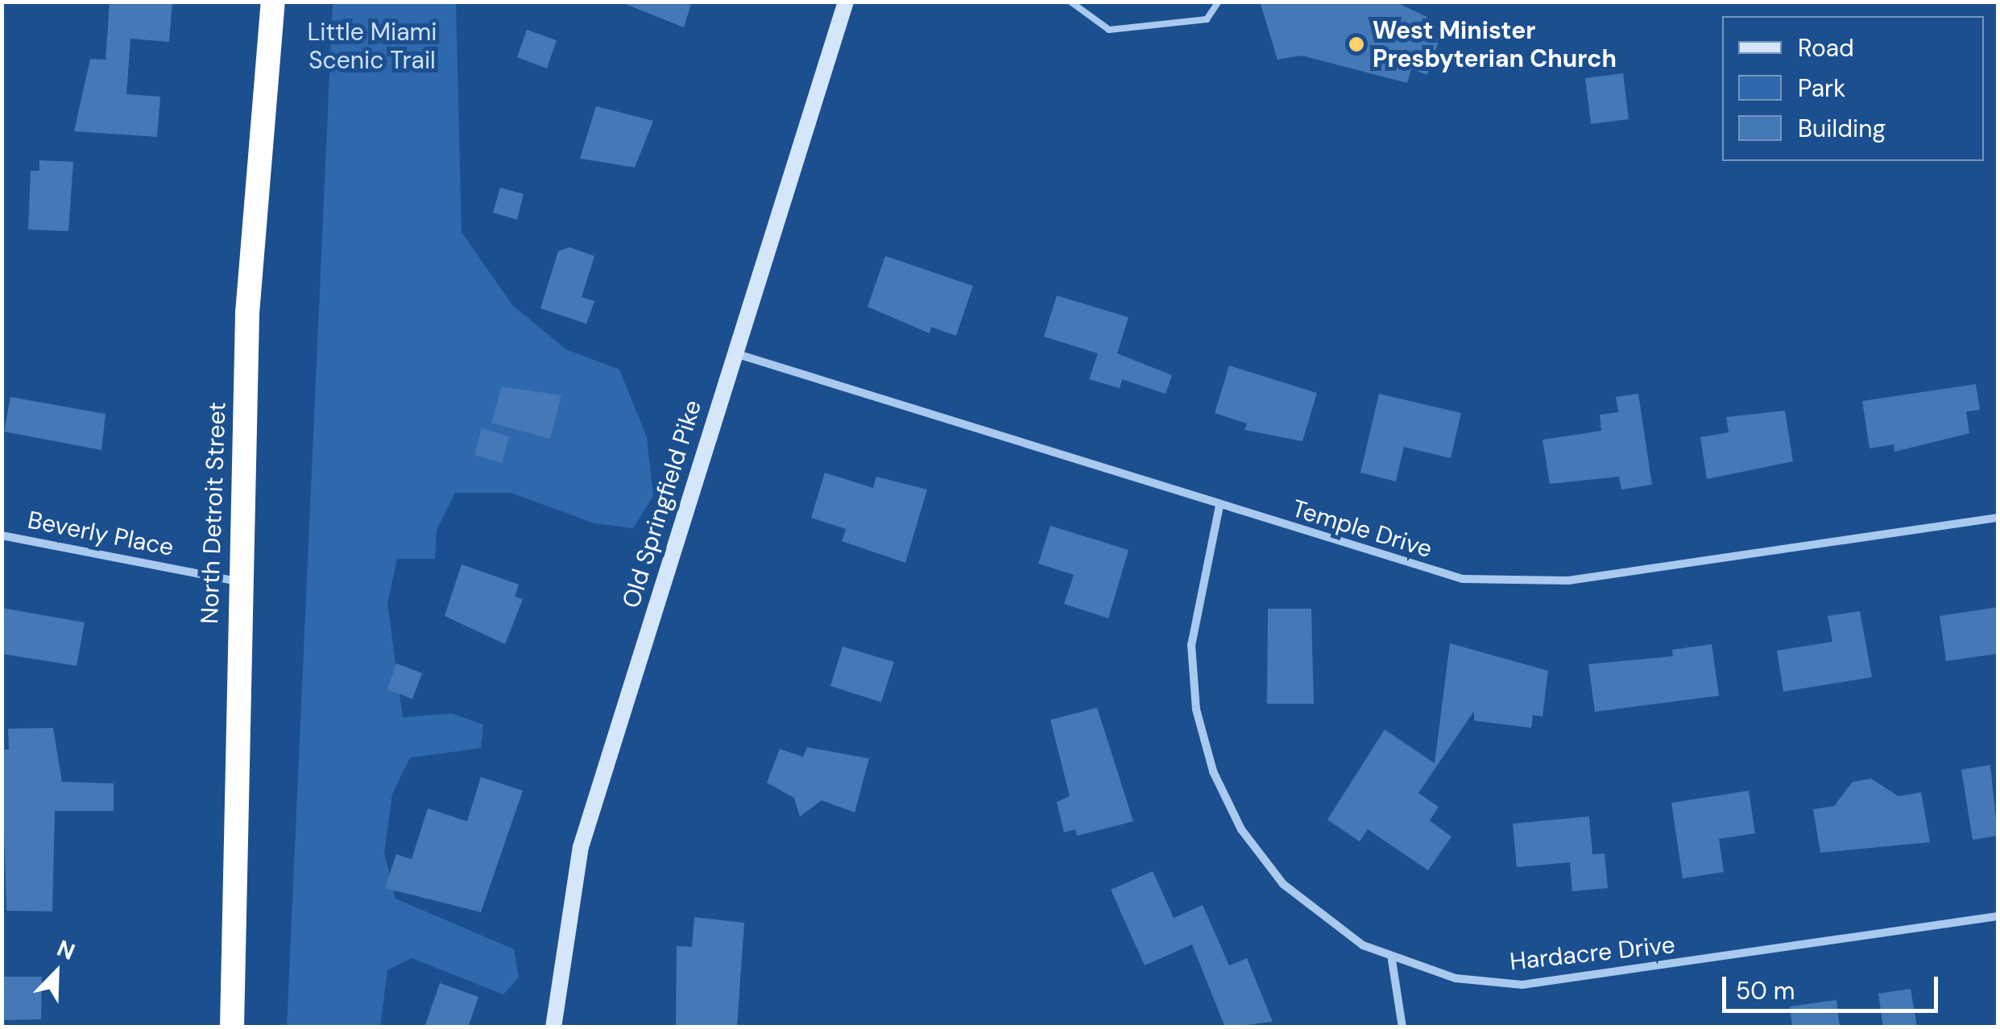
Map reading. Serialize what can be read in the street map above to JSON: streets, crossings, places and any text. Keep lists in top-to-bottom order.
{
  "streets": {
    "highway": ["North Detroit Street"],
    "street": [
      "Old Springfield Pike",
      "Temple Drive",
      "Beverly Place",
      "Hardacre Drive"
    ]
  },
  "crossings": [
    ["Old Springfield Pike", "Temple Drive"],
    ["North Detroit Street", "Beverly Place"],
    ["Temple Drive", "Hardacre Drive"]
  ],
  "parks": ["Little Miami Scenic Trail"],
  "places": ["West Minister Presbyterian Church"],
  "legend": ["Road", "Park", "Building"],
  "scale_bar": "50 m",
  "north": "top right"
}
